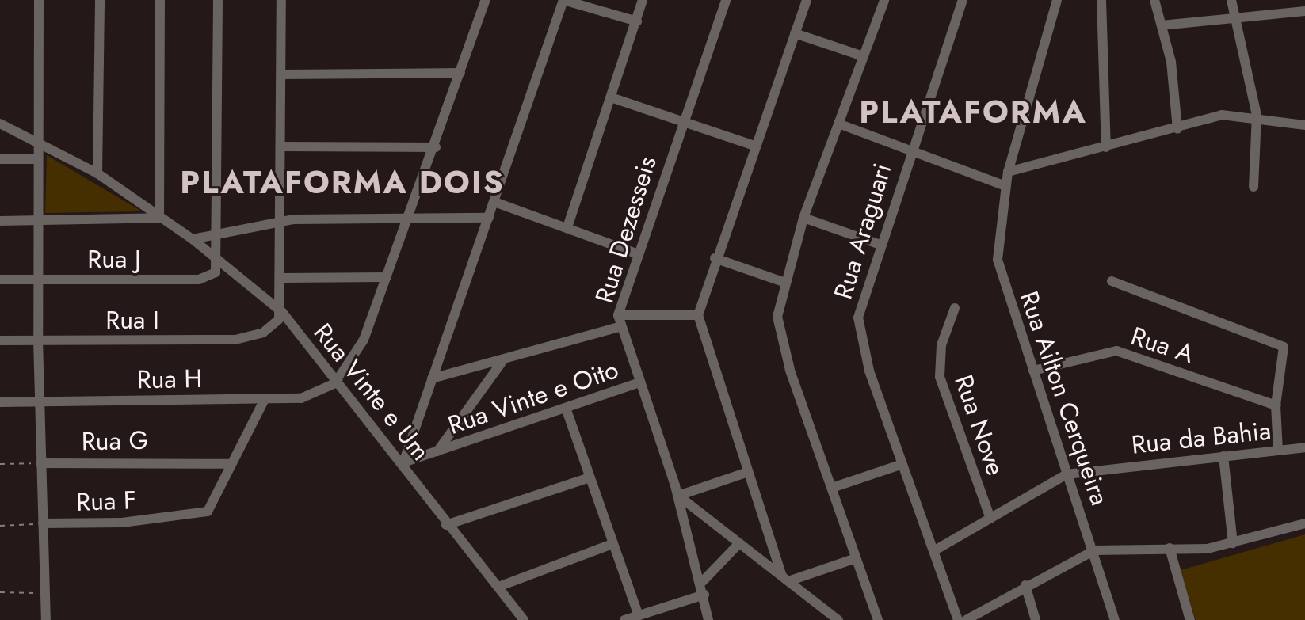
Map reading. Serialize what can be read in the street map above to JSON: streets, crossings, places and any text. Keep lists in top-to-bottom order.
{
  "streets": {
    "street": [
      "Rua Dezesseis",
      "Rua Araguari",
      "Rua J",
      "Rua I",
      "Rua A",
      "Rua H",
      "Rua Vinte e Um",
      "Rua Vinte e Oito",
      "Rua Ailton Cerqueira",
      "Rua Nove",
      "Rua da Bahia",
      "Rua G",
      "Rua F"
    ]
  },
  "crossings": [
    ["Rua Dezesseis", "Rua Vinte e Oito"],
    ["Rua Araguari", "Rua da Bahia"],
    ["Rua J", "Rua Vinte e Um"],
    ["Rua I", "Rua Vinte e Um"],
    ["Rua A", "Rua Ailton Cerqueira"],
    ["Rua H", "Rua Vinte e Um"],
    ["Rua Vinte e Um", "Rua Vinte e Oito"],
    ["Rua Ailton Cerqueira", "Rua da Bahia"],
    ["Rua Nove", "Rua da Bahia"],
    ["Rua G", "Rua F"]
  ],
  "districts": ["PLATAFORMA", "PLATAFORMA DOIS"]
}
